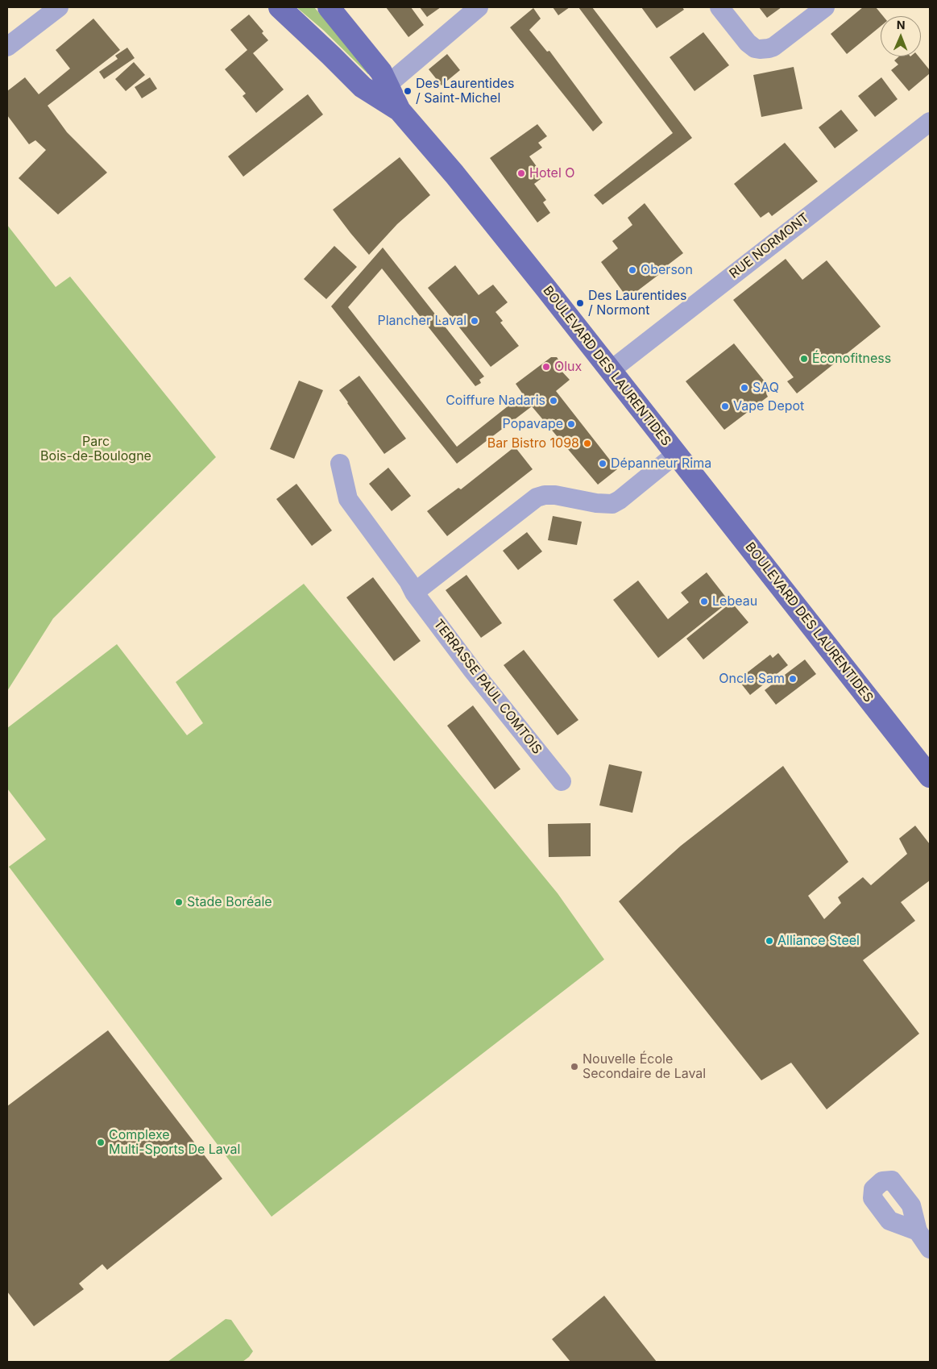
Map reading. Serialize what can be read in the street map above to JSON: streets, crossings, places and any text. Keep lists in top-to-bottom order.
{
  "streets": {
    "main road": ["BOULEVARD DES LAURENTIDES"],
    "street": ["RUE NORMONT", "TERRASSE PAUL COMTOIS"]
  },
  "crossings": [
    ["RUE NORMONT", "BOULEVARD DES LAURENTIDES"]
  ],
  "parks": ["Parc Bois-de-Boulogne"],
  "places": [
    "Des Laurentides / Saint-Michel",
    "Hotel O",
    "Oberson",
    "Des Laurentides / Normont",
    "Plancher Laval",
    "Éconofitness",
    "Olux",
    "SAQ",
    "Coiffure Nadaris",
    "Vape Depot",
    "Popavape",
    "Bar Bistro 1098",
    "Dépanneur Rima",
    "Lebeau",
    "Oncle Sam",
    "Stade Boréale",
    "Alliance Steel",
    "Nouvelle École Secondaire de Laval",
    "Complexe Multi-Sports De Laval"
  ],
  "north": "top"
}
